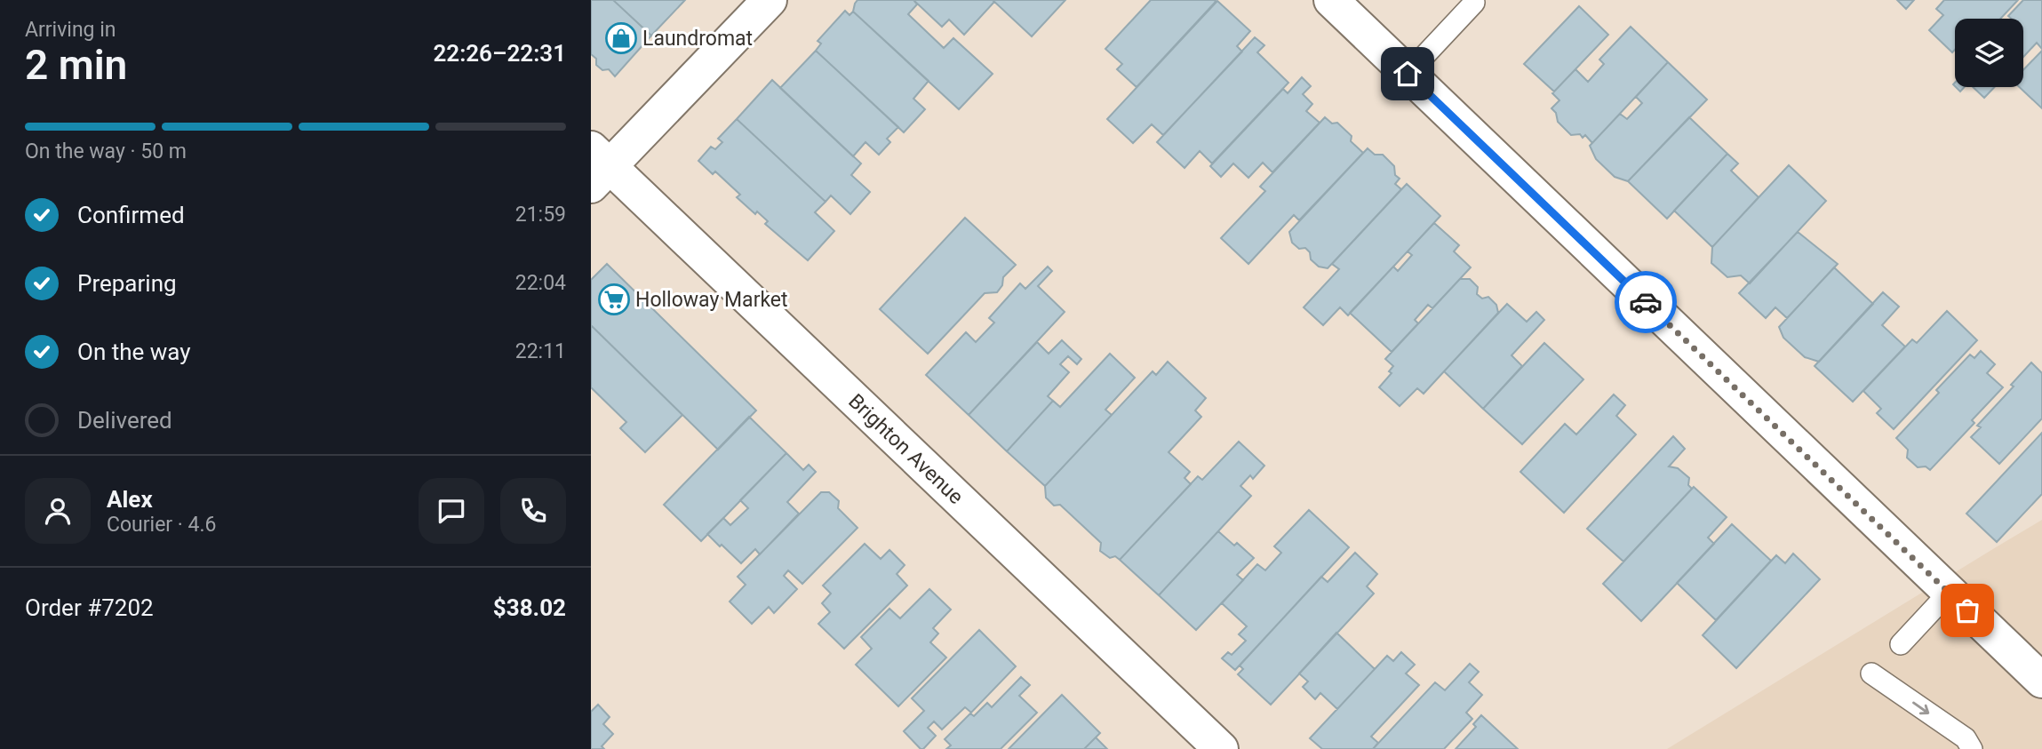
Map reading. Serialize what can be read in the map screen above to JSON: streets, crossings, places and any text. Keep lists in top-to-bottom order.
{
  "streets": {
    "street": ["Brighton Avenue"]
  },
  "places": {
    "shop": ["Laundromat"],
    "supermarket": ["Holloway Market"]
  },
  "page": {
    "heading": ["2 min", "Arriving in", "22:26–22:31"],
    "panel": [
      "Alex",
      "Courier · 4.6",
      "Order #7202",
      "$38.02"
    ],
    "bar": "On the way · 50 m",
    "list": [
      ["Confirmed", "21:59"],
      ["Preparing", "22:04"],
      ["On the way", "22:11"],
      "Delivered"
    ]
  }
}
